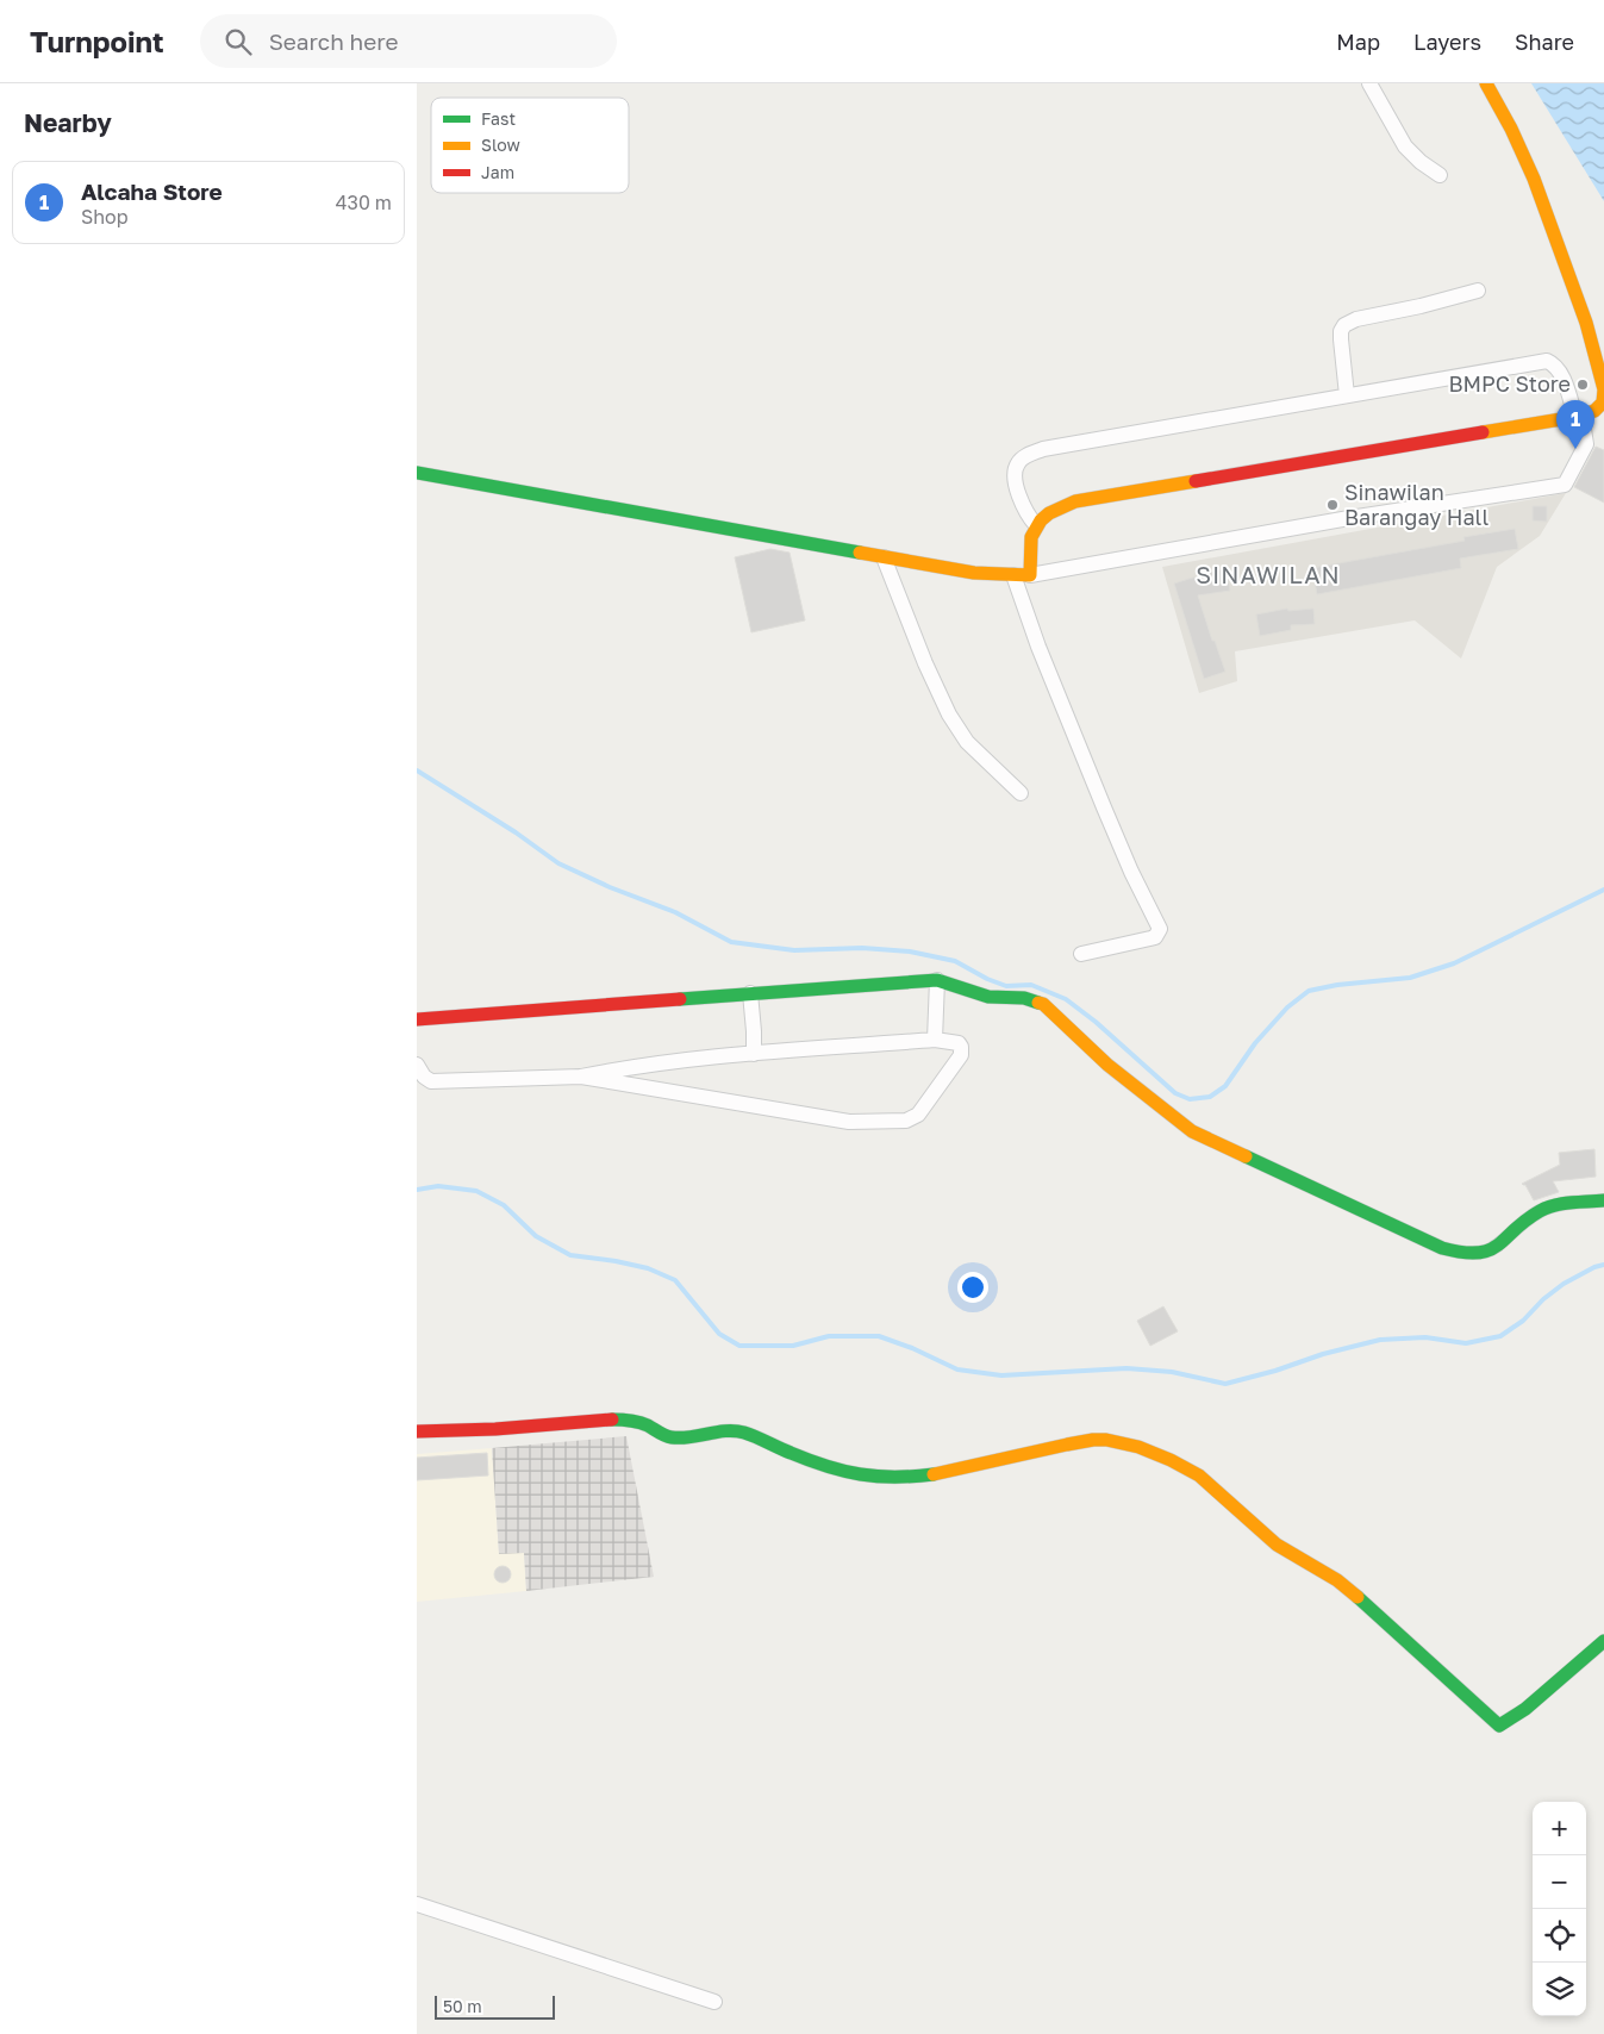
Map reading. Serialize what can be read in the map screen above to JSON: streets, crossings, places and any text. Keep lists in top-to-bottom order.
{
  "districts": ["SINAWILAN"],
  "places": ["BMPC Store", "Sinawilan Barangay Hall"],
  "legend": ["Fast", "Slow", "Jam"],
  "scale_bar": "50 m",
  "page": {
    "header": "Turnpoint",
    "search": "Search here",
    "nav": ["Map", "Layers", "Share"],
    "heading": "Nearby",
    "list": [
      {
        "mark": "1",
        "name": "Alcaha Store",
        "note": "Shop",
        "value": "430 m"
      }
    ],
    "pins": "1",
    "map_buttons": ["+", "−"],
    "scale": "50 m"
  }
}
